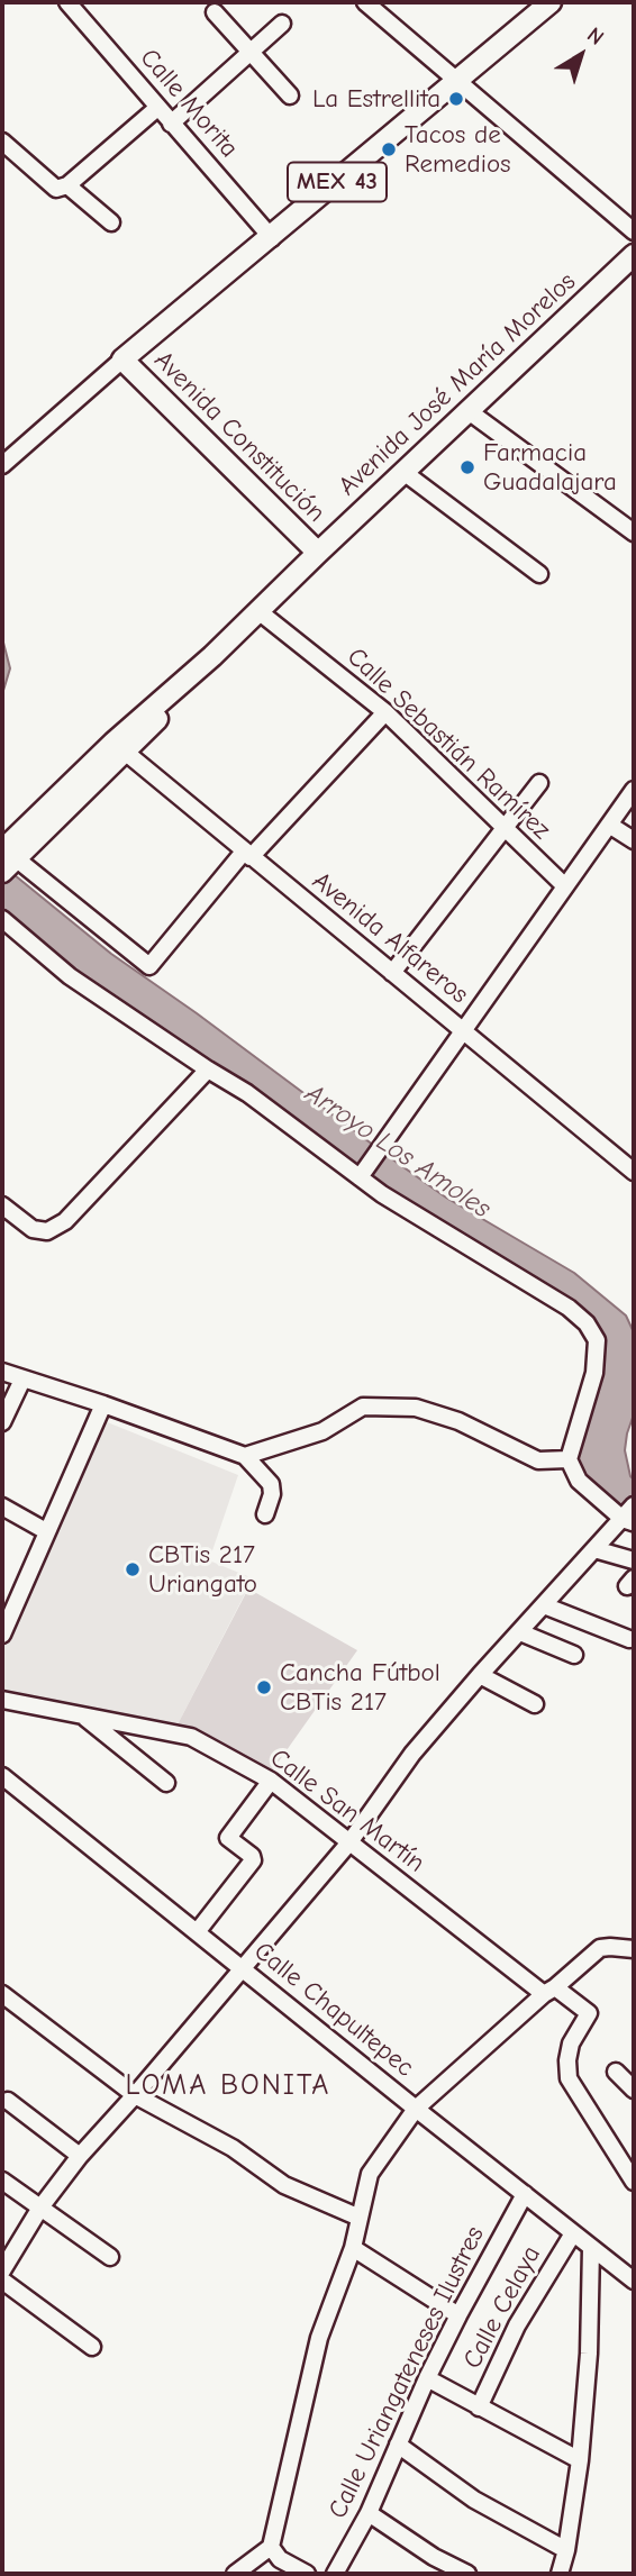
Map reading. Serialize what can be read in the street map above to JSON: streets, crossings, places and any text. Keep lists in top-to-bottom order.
{
  "streets": {
    "main road": ["MEX 43", "Avenida José María Morelos", "Avenida Constitución"],
    "street": [
      "Calle Morita",
      "Calle Sebastián Ramírez",
      "Avenida Alfareros",
      "Calle San Martín",
      "Calle Chapultepec",
      "Calle Celaya",
      "Calle Uriangateneses Ilustres"
    ]
  },
  "crossings": [
    ["Calle Morita", "MEX 43"],
    ["MEX 43", "Avenida Constitución"],
    ["Avenida José María Morelos", "Avenida Constitución"],
    ["Avenida José María Morelos", "Calle Sebastián Ramírez"],
    ["Avenida José María Morelos", "Avenida Alfareros"],
    ["Calle Chapultepec", "Calle Celaya"],
    ["Calle Chapultepec", "Calle Uriangateneses Ilustres"]
  ],
  "districts": ["LOMA BONITA"],
  "water": ["Arroyo Los Amoles"],
  "places": [
    "La Estrellita",
    "Tacos de Remedios",
    "Farmacia Guadalajara",
    "CBTis 217 Uriangato",
    "Cancha Fútbol CBTis 217"
  ],
  "north": "top right"
}
